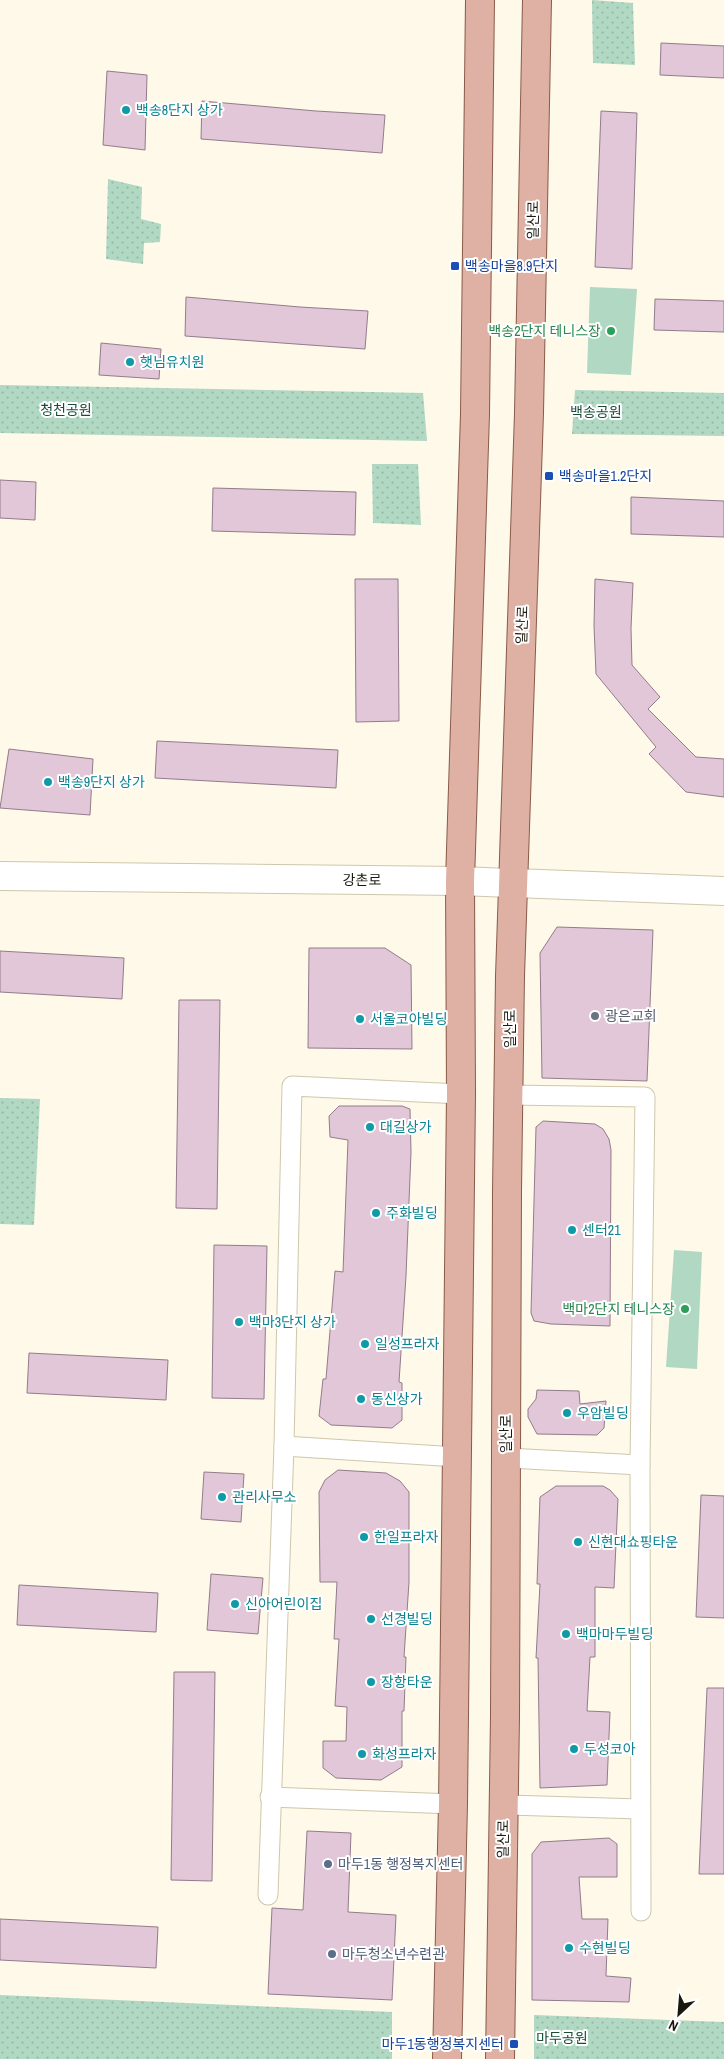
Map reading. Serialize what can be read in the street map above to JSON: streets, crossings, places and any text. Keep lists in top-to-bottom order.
{
  "streets": {
    "main road": ["일산로", "강촌로"]
  },
  "crossings": [
    ["일산로", "강촌로"]
  ],
  "parks": ["청천공원", "백송공원", "마두공원"],
  "places": {
    "other": [
      "백송8단지 상가",
      "백송2단지 테니스장",
      "햇님유치원",
      "백송9단지 상가",
      "광은교회",
      "서울코아빌딩",
      "대길상가",
      "주화빌딩",
      "센터21",
      "백마2단지 테니스장",
      "백마3단지 상가",
      "일성프라자",
      "동신상가",
      "우암빌딩",
      "관리사무소",
      "한일프라자",
      "신현대쇼핑타운",
      "신아어린이집",
      "선경빌딩",
      "백마마두빌딩",
      "장항타운",
      "두성코아",
      "화성프라자",
      "마두1동 행정복지센터",
      "수현빌딩",
      "마두청소년수련관"
    ],
    "transit": ["백송마을8.9단지", "백송마을1.2단지", "마두1동행정복지센터"]
  },
  "north": "bottom left"
}
